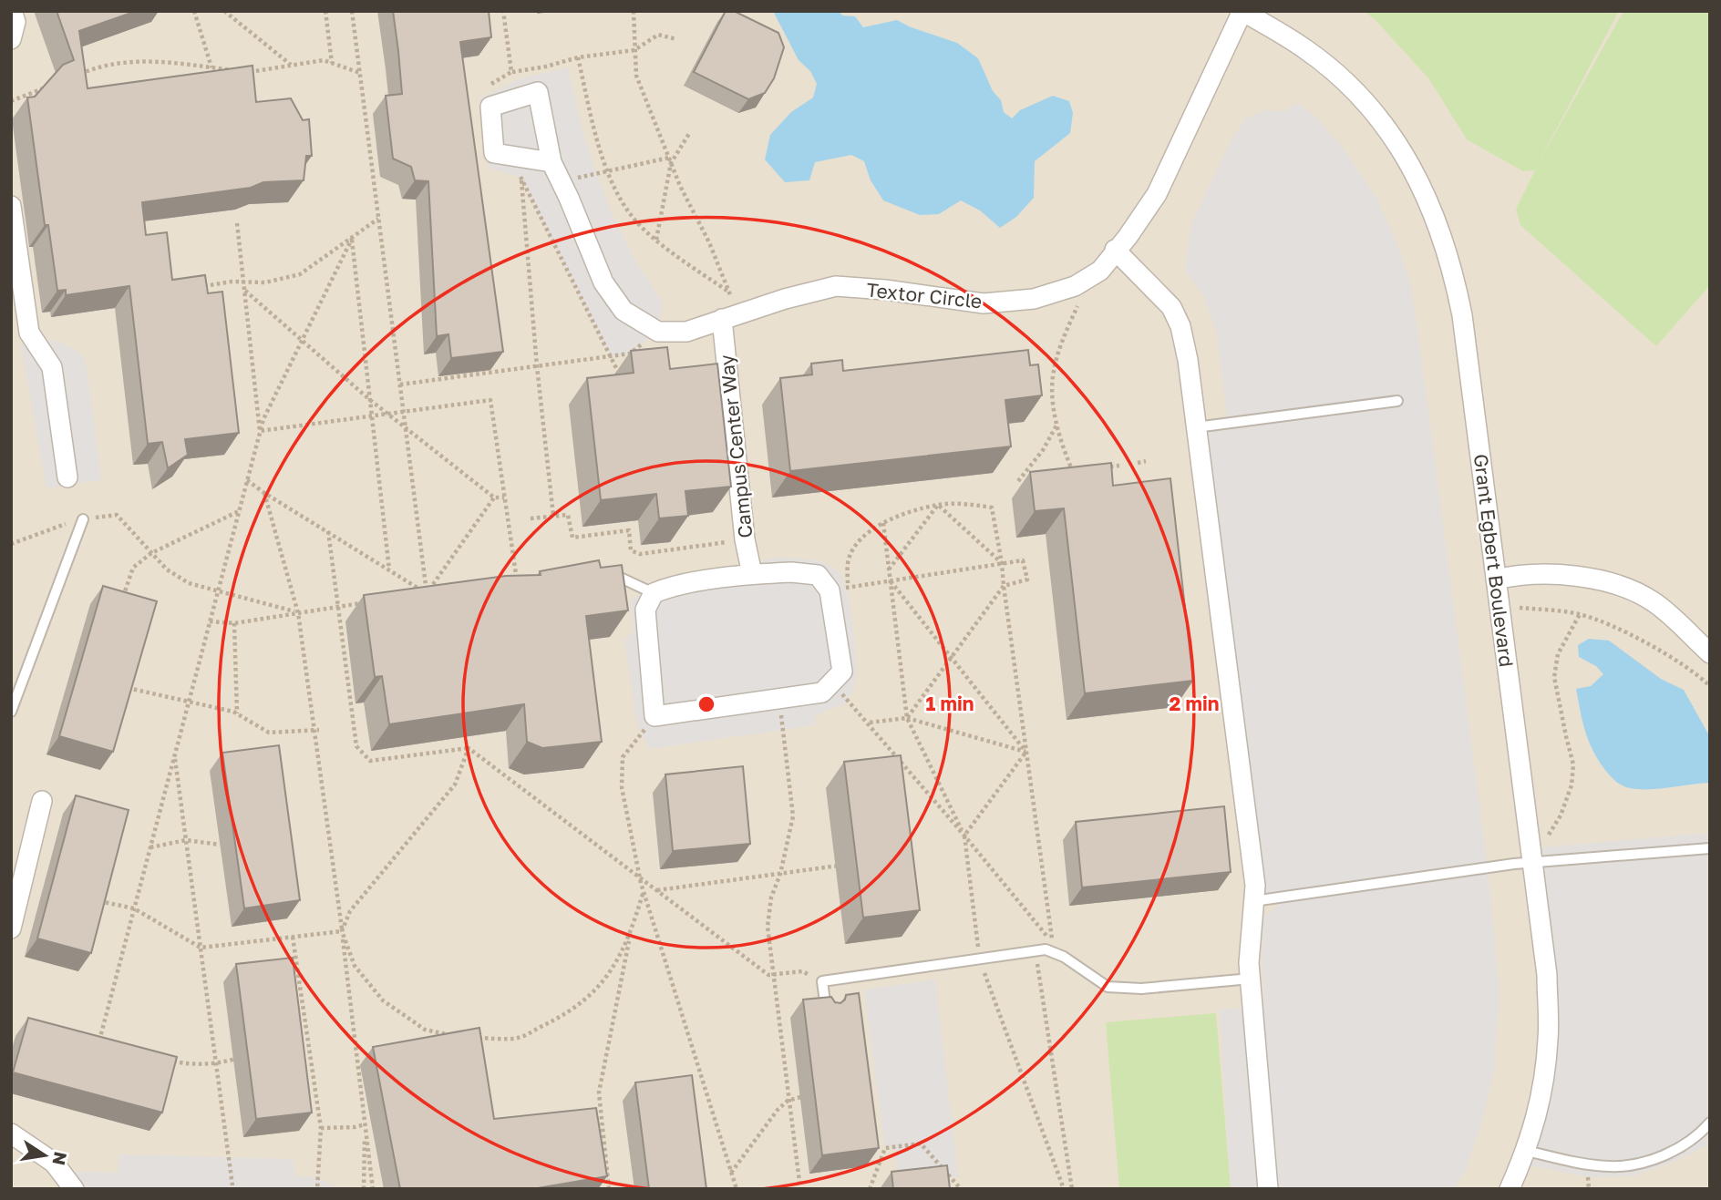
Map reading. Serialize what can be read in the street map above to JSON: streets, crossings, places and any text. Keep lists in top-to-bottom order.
{
  "streets": {
    "street": ["Textor Circle", "Campus Center Way", "Grant Egbert Boulevard"]
  },
  "crossings": [
    ["Textor Circle", "Campus Center Way"],
    ["Textor Circle", "Grant Egbert Boulevard"]
  ],
  "north": "right",
  "rings": ["1 min", "2 min"]
}
